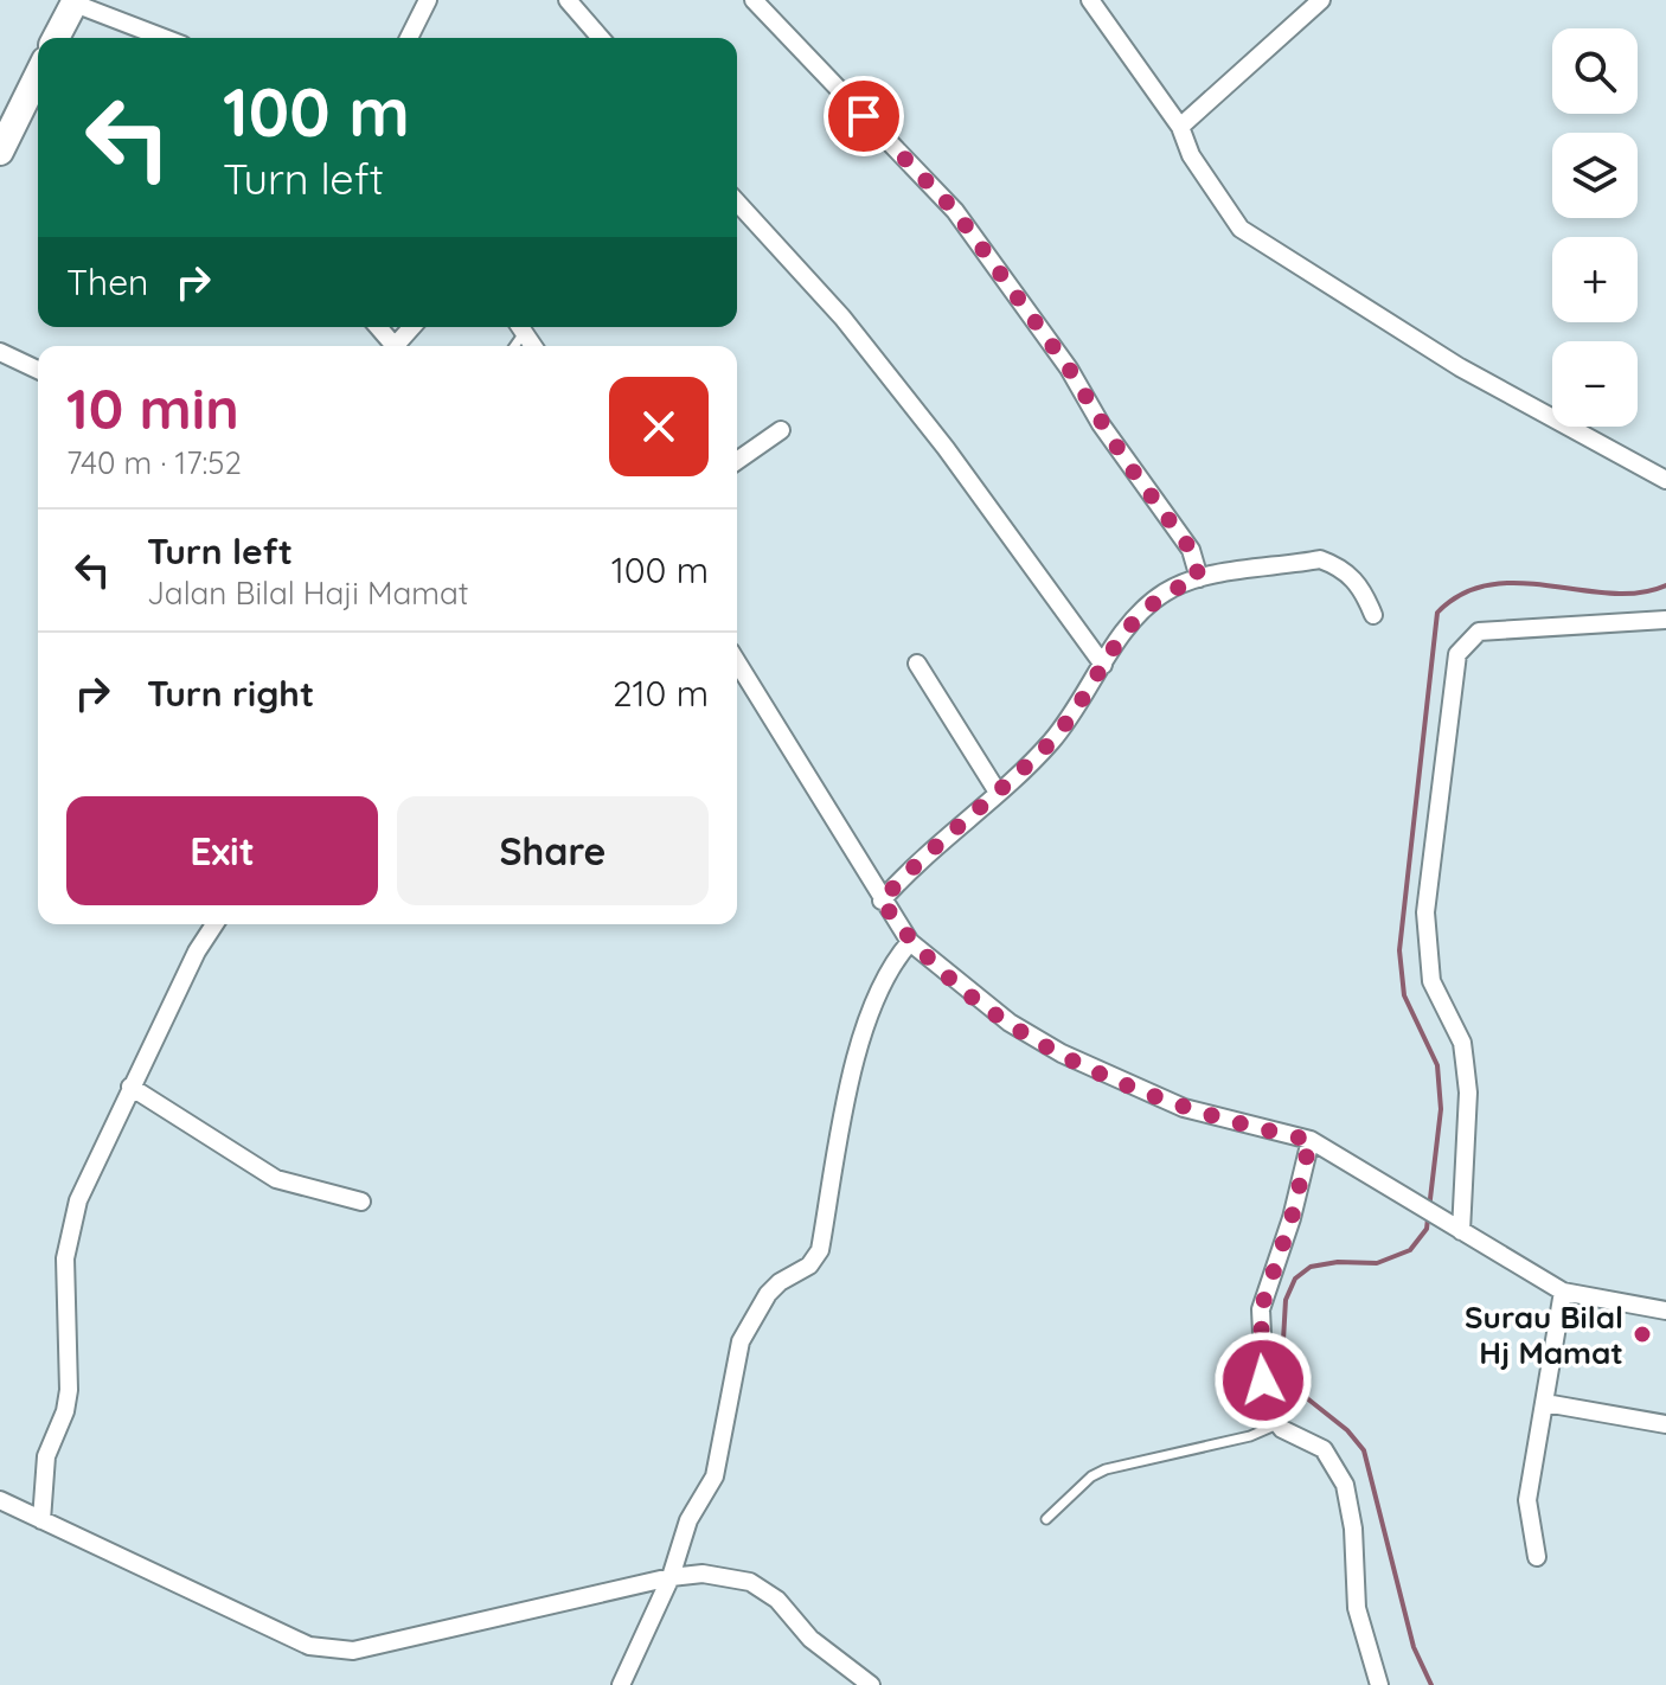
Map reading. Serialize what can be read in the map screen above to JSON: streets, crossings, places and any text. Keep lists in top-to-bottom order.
{
  "places": ["Surau Bilal Hj Mamat"],
  "page": {
    "map_buttons": ["+", "−"],
    "turn": ["100 m", "Turn left"],
    "then": "Then",
    "heading": ["10 min", "740 m · 17:52"],
    "list": [
      {
        "name": "Turn left",
        "note": "Jalan Bilal Haji Mamat",
        "value": "100 m"
      },
      {
        "name": "Turn right",
        "value": "210 m"
      }
    ],
    "buttons": ["Exit", "Share"]
  }
}
